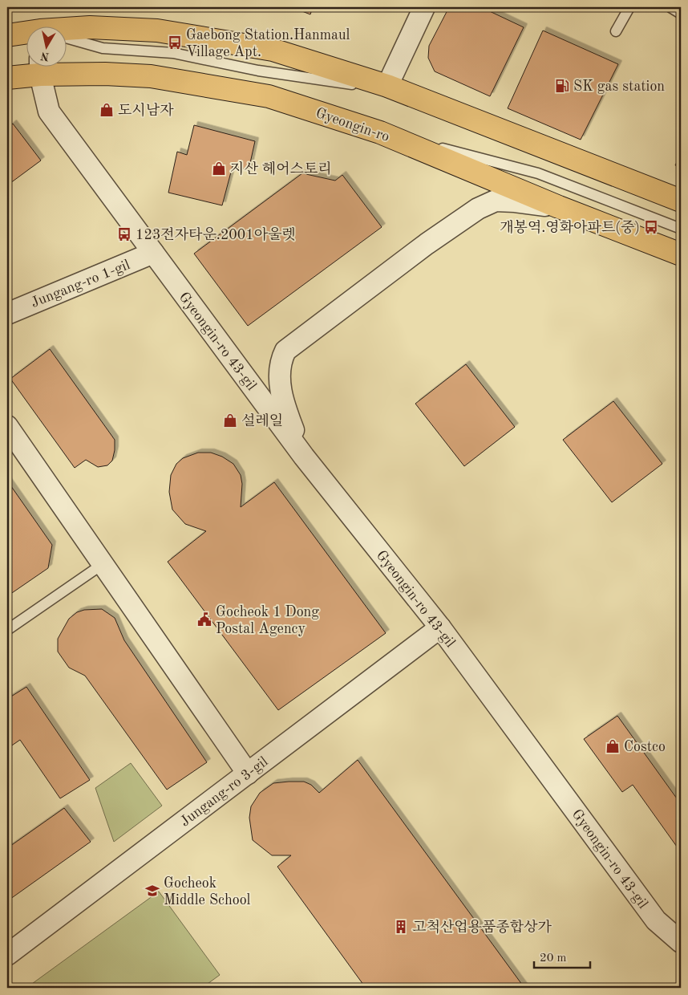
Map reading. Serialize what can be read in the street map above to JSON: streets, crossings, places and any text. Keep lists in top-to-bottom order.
{
  "streets": {
    "main road": ["Gyeongin-ro"],
    "street": ["Jungang-ro 1-gil", "Gyeongin-ro 43-gil", "Jungang-ro 3-gil"]
  },
  "crossings": [
    ["Gyeongin-ro", "Gyeongin-ro 43-gil"],
    ["Jungang-ro 1-gil", "Gyeongin-ro 43-gil"],
    ["Gyeongin-ro 43-gil", "Jungang-ro 3-gil"]
  ],
  "places": {
    "bus stop": ["Gaebong Station.Hanmaul Village Apt.", "개봉역.영화아파트(중)", "123전자타운.2001아울렛"],
    "fuel station": ["SK gas station"],
    "shop": [
      "도시남자",
      "지산 헤어스토리",
      "설레일",
      "Costco"
    ],
    "public building": ["Gocheok 1 Dong Postal Agency"],
    "school or university": ["Gocheok Middle School"],
    "building": ["고척산업용품종합상가"]
  },
  "scale_bar": "20 m",
  "north": "bottom"
}
